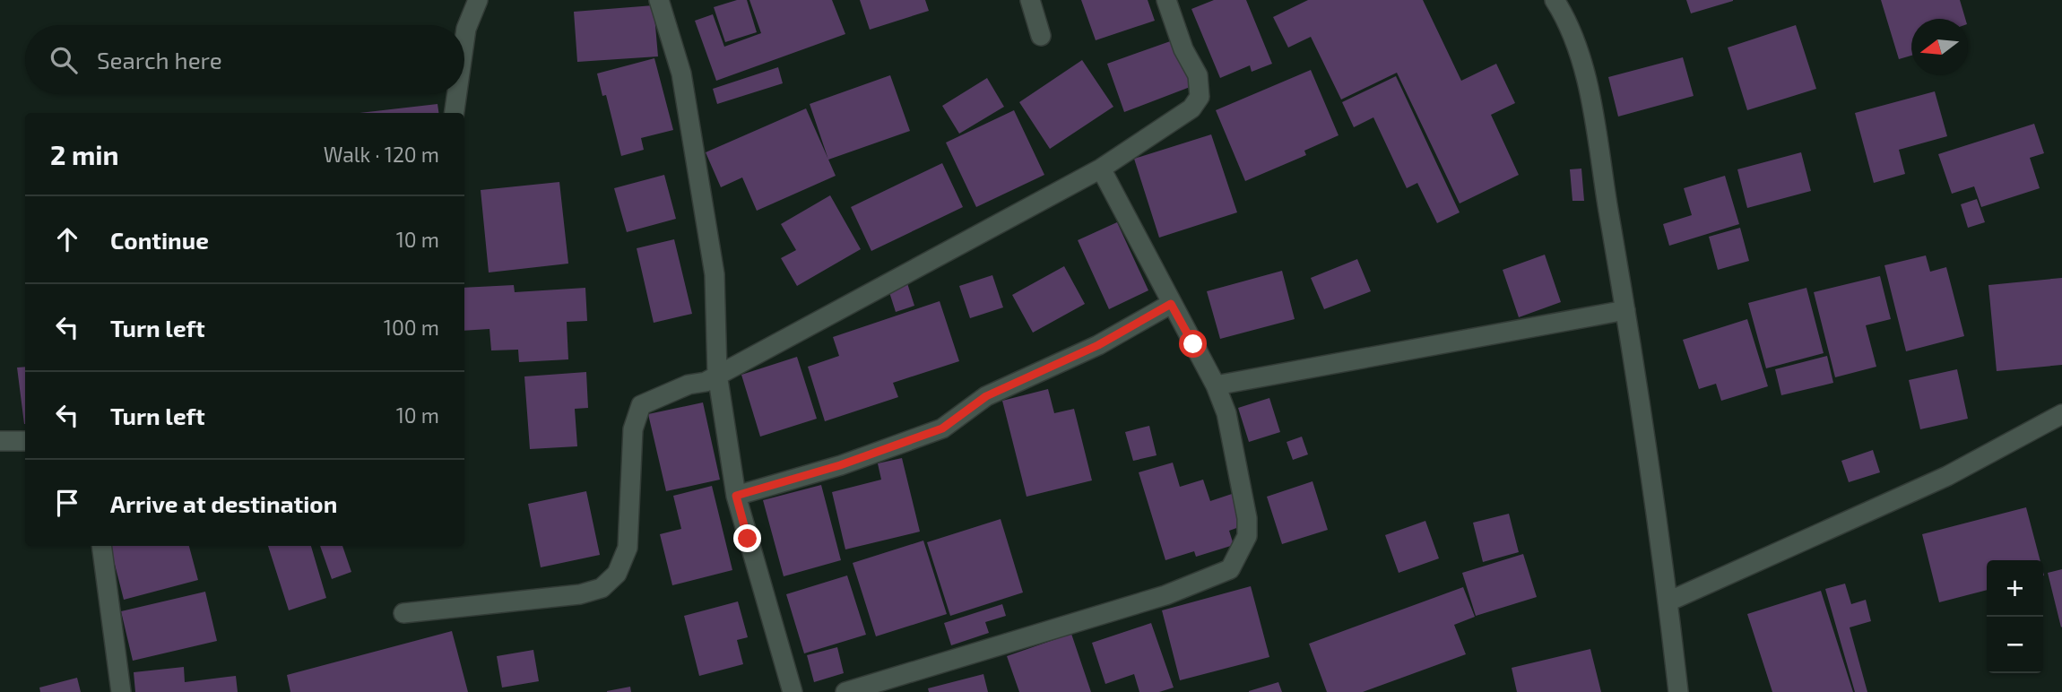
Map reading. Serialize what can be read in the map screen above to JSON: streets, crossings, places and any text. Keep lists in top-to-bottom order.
{
  "north": "left",
  "page": {
    "search": "Search here",
    "heading": ["2 min", "Walk · 120 m"],
    "list": [
      ["Continue", "10 m"],
      ["Turn left", "100 m"],
      ["Turn left", "10 m"],
      "Arrive at destination"
    ],
    "map_buttons": ["+", "−"]
  }
}
